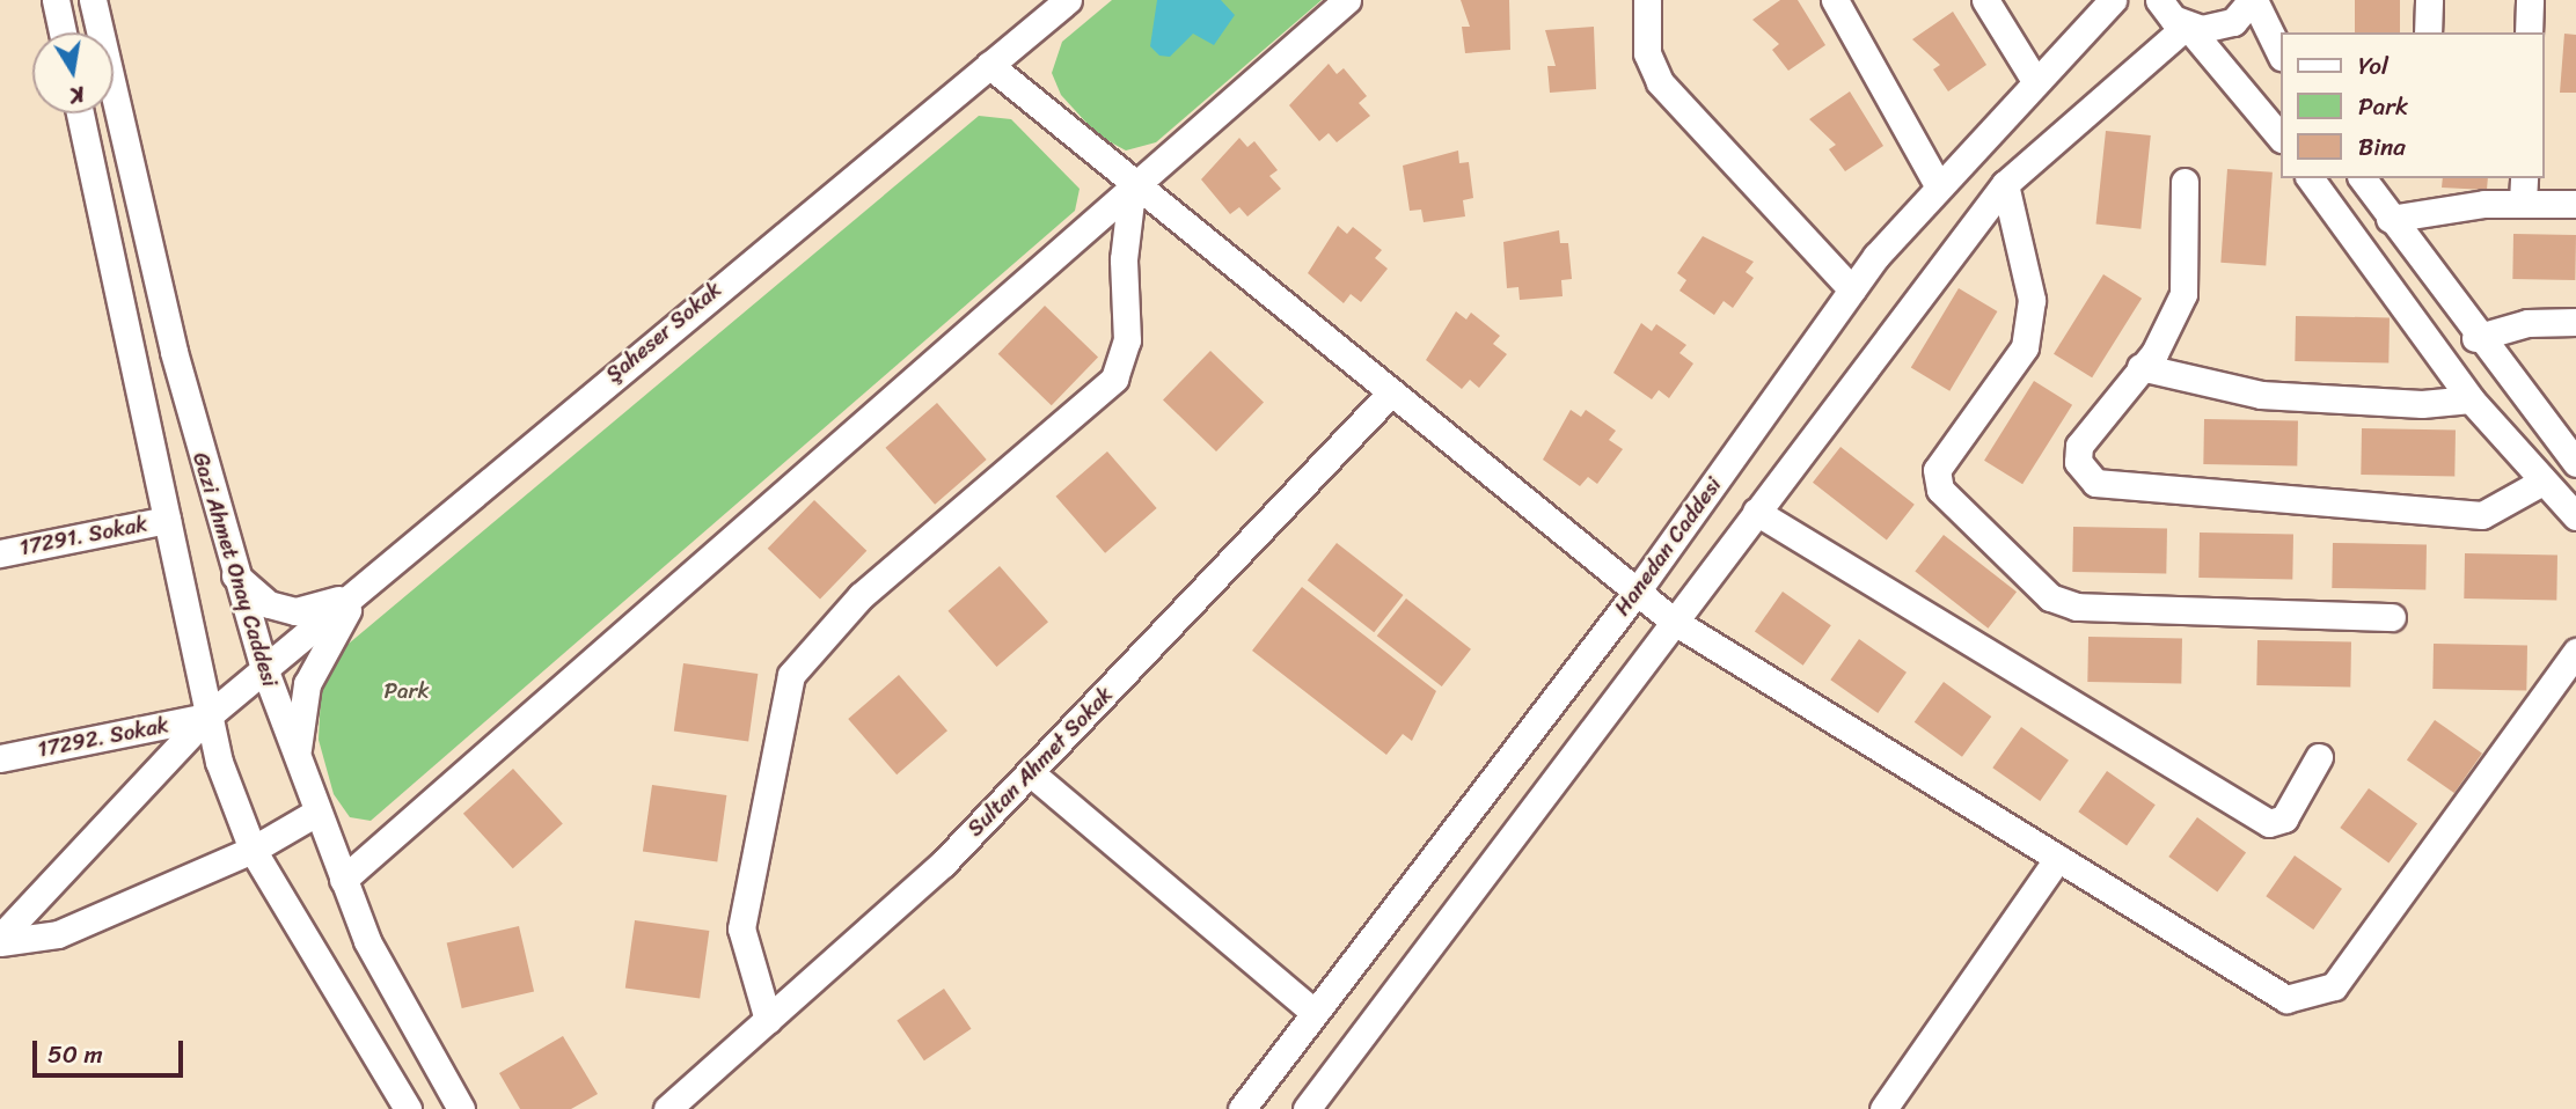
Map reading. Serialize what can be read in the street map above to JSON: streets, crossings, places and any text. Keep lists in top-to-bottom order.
{
  "streets": {
    "street": [
      "Şaheser Sokak",
      "17291. Sokak",
      "Hanedan Caddesi",
      "Gazi Ahmet Onay Caddesi",
      "17292. Sokak",
      "Sultan Ahmet Sokak"
    ]
  },
  "crossings": [
    ["Şaheser Sokak", "Gazi Ahmet Onay Caddesi"],
    ["Şaheser Sokak", "17292. Sokak"],
    ["17291. Sokak", "Gazi Ahmet Onay Caddesi"],
    ["Gazi Ahmet Onay Caddesi", "17292. Sokak"]
  ],
  "parks": ["Park"],
  "legend": ["Yol", "Park", "Bina"],
  "scale_bar": "50 m",
  "north": "bottom"
}
